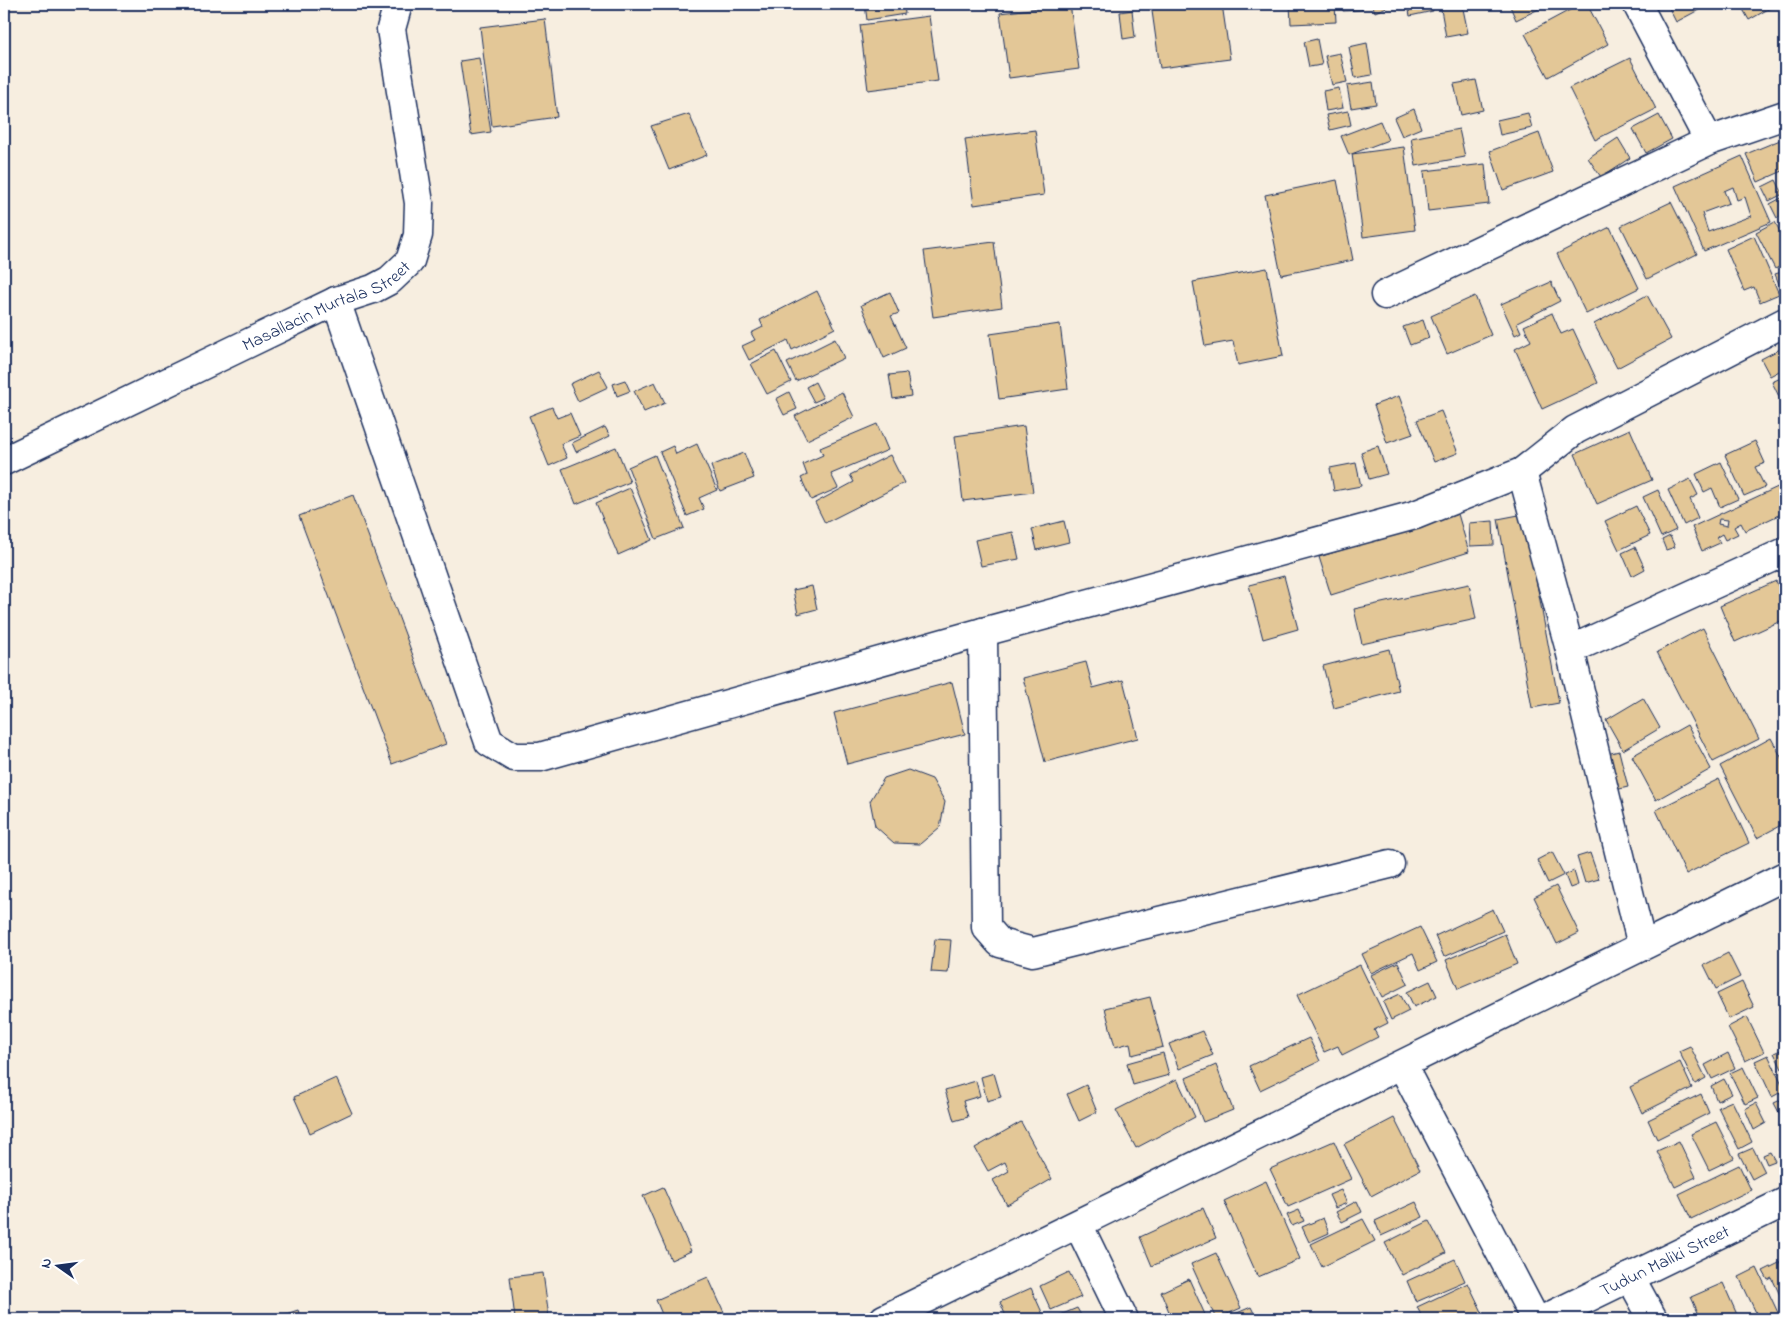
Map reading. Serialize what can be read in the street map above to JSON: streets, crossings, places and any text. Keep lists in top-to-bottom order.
{
  "streets": {
    "street": ["Masallacin Murtala Street", "Tudun Maliki Street"]
  },
  "north": "left"
}
